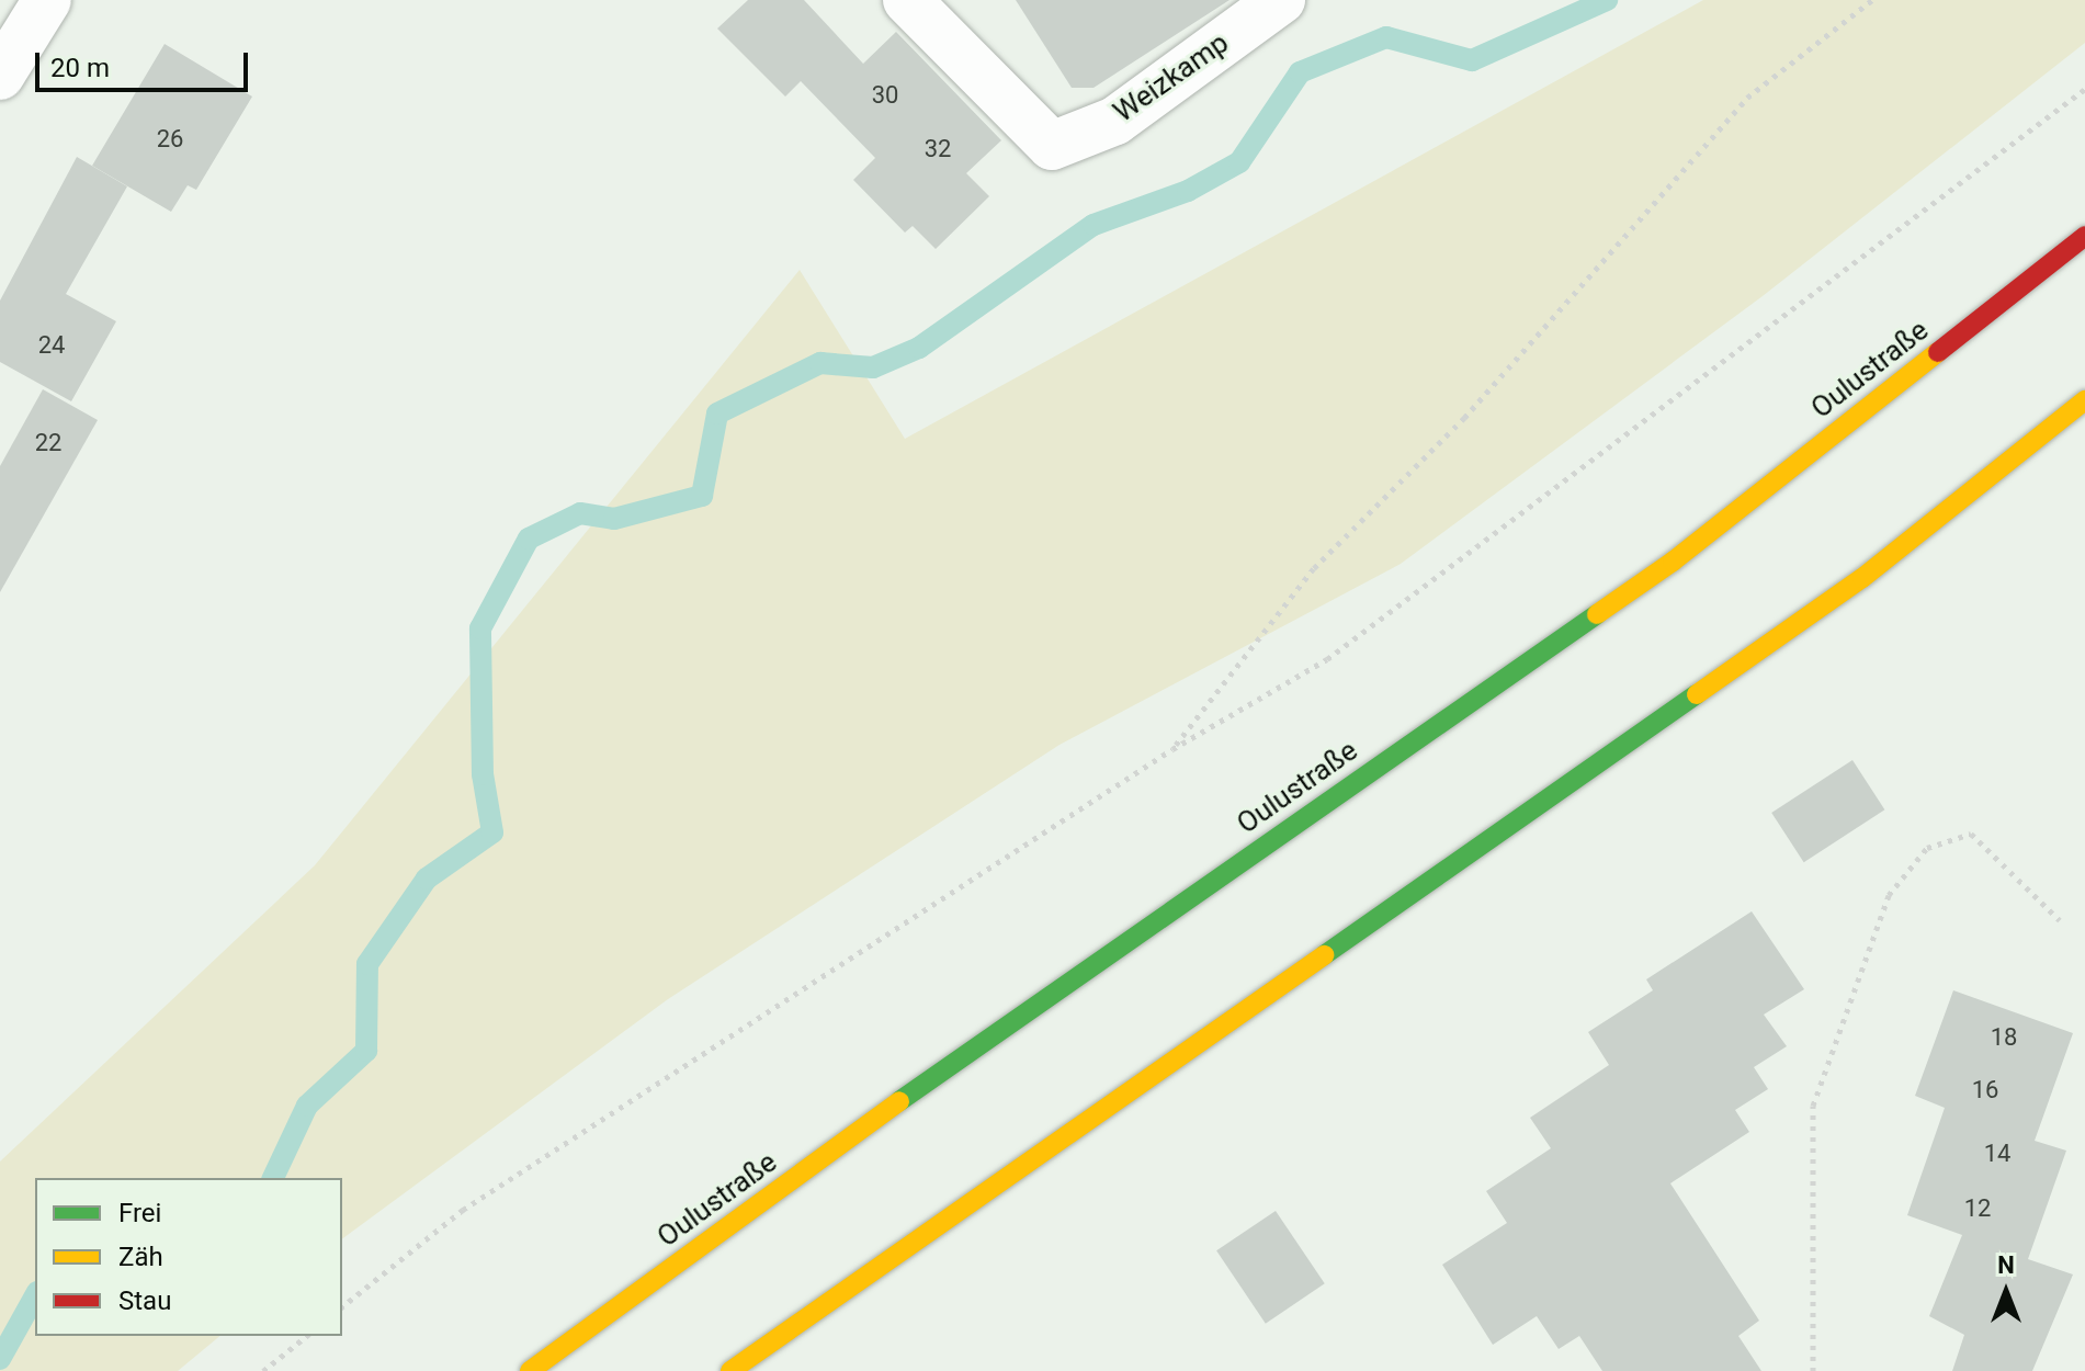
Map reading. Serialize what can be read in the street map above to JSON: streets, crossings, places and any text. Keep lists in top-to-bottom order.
{
  "streets": {
    "main road": ["Oulustraße"],
    "street": ["Weizkamp"]
  },
  "house_numbers": [
    "30",
    "26",
    "32",
    "24",
    "22",
    "18",
    "16",
    "14",
    "12"
  ],
  "legend": ["Frei", "Zäh", "Stau"],
  "scale_bar": "20 m",
  "north": "top"
}
